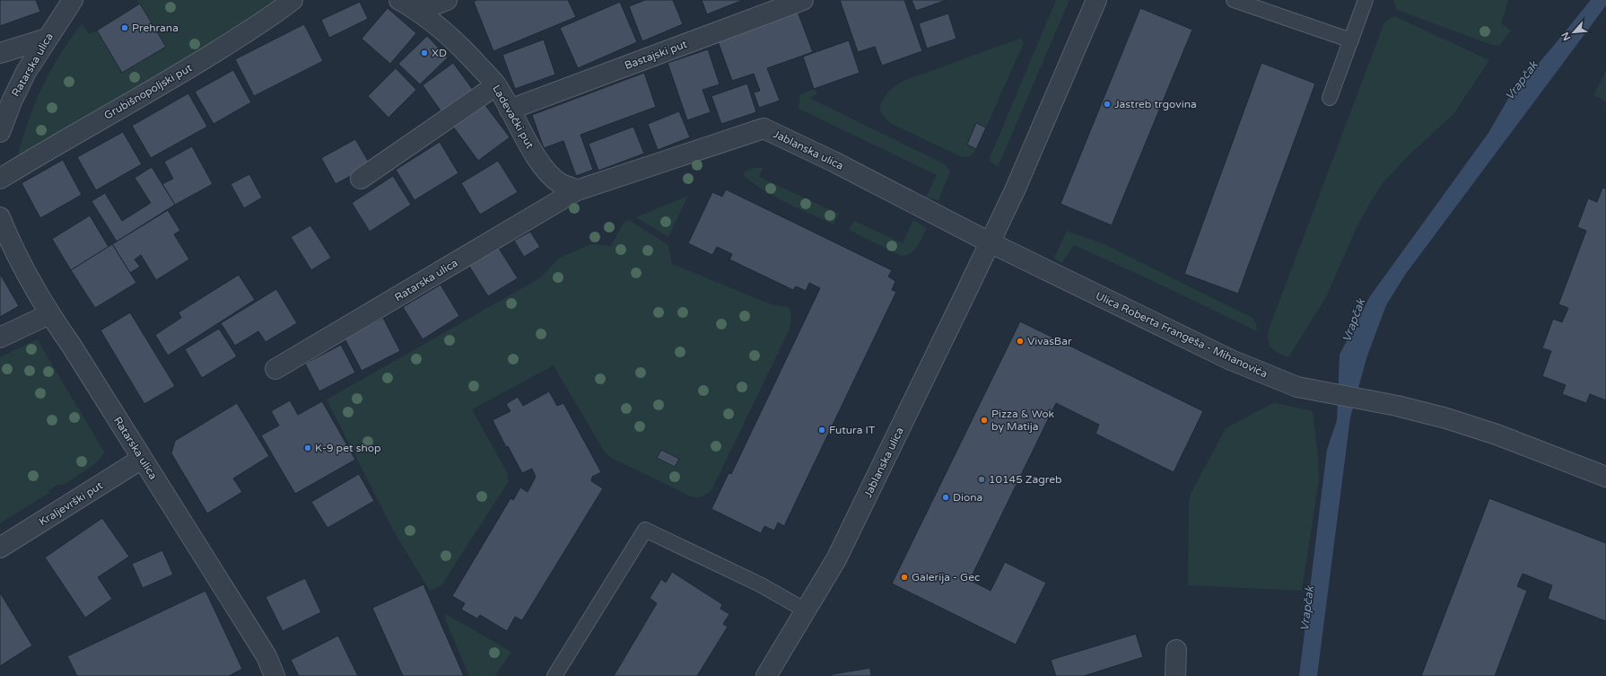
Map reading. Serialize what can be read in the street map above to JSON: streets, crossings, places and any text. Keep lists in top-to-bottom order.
{
  "streets": {
    "street": [
      "Bastajski put",
      "Ratarska ulica",
      "Grubišnopoljski put",
      "Ladevački put",
      "Jablanska ulica",
      "Ulica Roberta Frangeša - Mihanovića",
      "Kraljevrški put"
    ]
  },
  "crossings": [
    ["Bastajski put", "Ladevački put"],
    ["Ratarska ulica", "Ladevački put"],
    ["Ratarska ulica", "Jablanska ulica"],
    ["Ratarska ulica", "Kraljevrški put"],
    ["Ladevački put", "Jablanska ulica"],
    ["Jablanska ulica", "Ulica Roberta Frangeša - Mihanovića"]
  ],
  "water": ["Vrapčak"],
  "places": [
    "Prehrana",
    "XD",
    "Jastreb trgovina",
    "VivasBar",
    "Pizza & Wok by Matija",
    "Futura IT",
    "K-9 pet shop",
    "10145 Zagreb",
    "Diona",
    "Galerija - Gec"
  ],
  "north": "bottom left"
}
